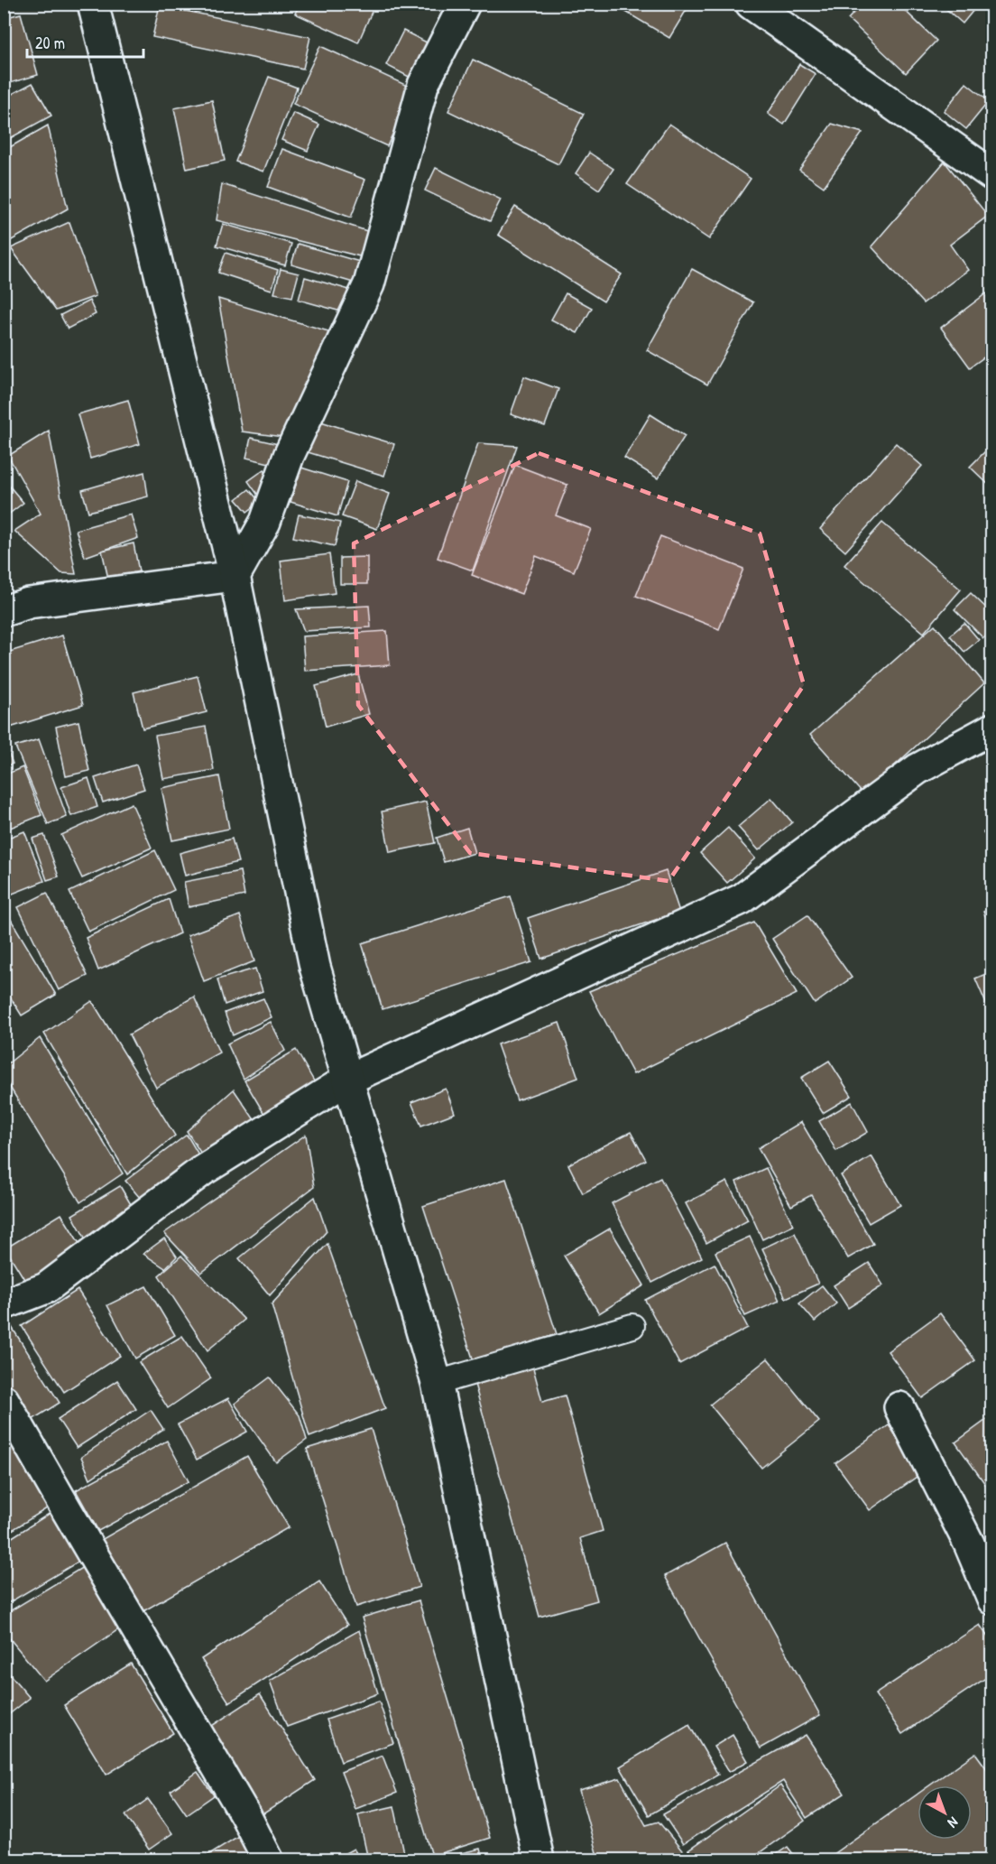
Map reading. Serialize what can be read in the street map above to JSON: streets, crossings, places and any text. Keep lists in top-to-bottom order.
{
  "scale_bar": "20 m",
  "north": "bottom right"
}
